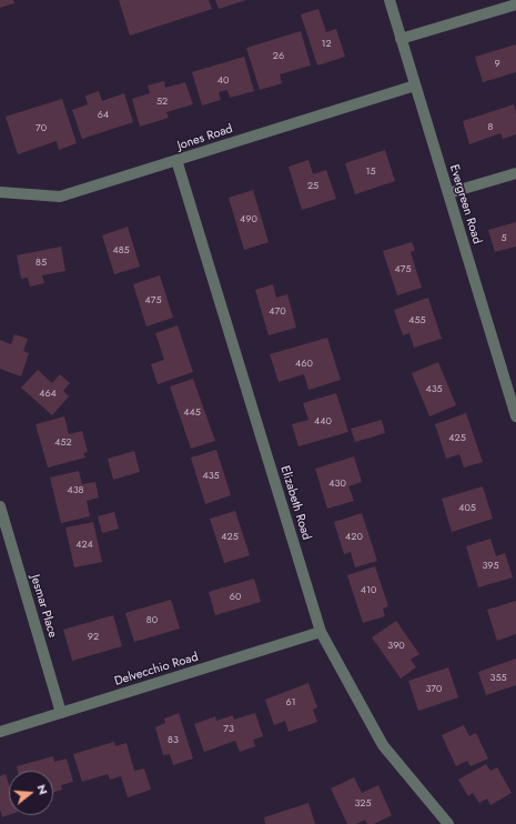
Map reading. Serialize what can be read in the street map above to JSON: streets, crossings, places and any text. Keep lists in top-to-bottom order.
{
  "streets": {
    "street": [
      "Jones Road",
      "Evergreen Road",
      "Elizabeth Road",
      "Jesmar Place",
      "Delvecchio Road"
    ]
  },
  "crossings": [
    ["Jones Road", "Evergreen Road"],
    ["Jones Road", "Elizabeth Road"],
    ["Elizabeth Road", "Delvecchio Road"],
    ["Jesmar Place", "Delvecchio Road"]
  ],
  "house_numbers": [
    "12",
    "26",
    "9",
    "40",
    "52",
    "64",
    "8",
    "70",
    "15",
    "25",
    "490",
    "5",
    "485",
    "85",
    "475",
    "475",
    "470",
    "455",
    "460",
    "435",
    "464",
    "445",
    "440",
    "425",
    "452",
    "435",
    "430",
    "438",
    "405",
    "425",
    "420",
    "424",
    "395",
    "410",
    "60",
    "80",
    "92",
    "390",
    "355",
    "370",
    "61",
    "73",
    "83",
    "325"
  ],
  "north": "right"
}
